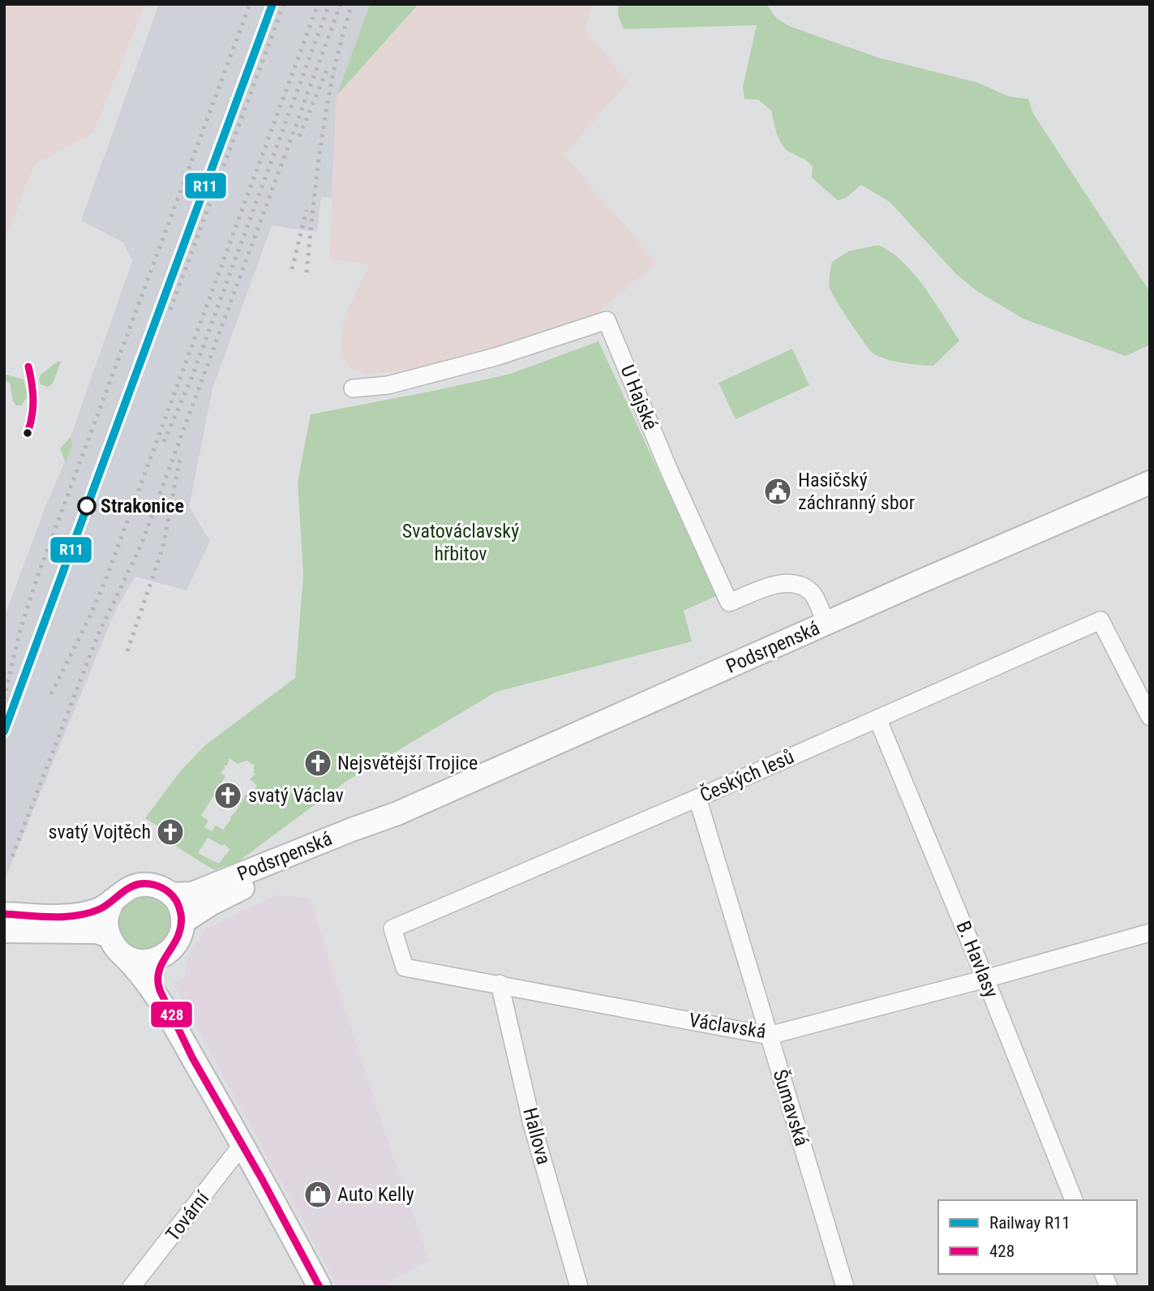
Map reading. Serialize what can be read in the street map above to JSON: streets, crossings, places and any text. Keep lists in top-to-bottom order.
{
  "streets": {
    "main road": ["Podsrpenská"],
    "street": [
      "U Hajské",
      "Českých lesů",
      "B. Havlasy",
      "Václavská",
      "Šumavská",
      "Hallova",
      "Tovární"
    ]
  },
  "crossings": [
    ["U Hajské", "Podsrpenská"],
    ["Českých lesů", "B. Havlasy"],
    ["Českých lesů", "Václavská"],
    ["Českých lesů", "Šumavská"],
    ["B. Havlasy", "Václavská"],
    ["Václavská", "Šumavská"],
    ["Václavská", "Hallova"]
  ],
  "parks": ["Svatováclavský hřbitov"],
  "places": {
    "public building": ["Hasičský záchranný sbor"],
    "other": ["Strakonice"],
    "church": ["Nejsvětější Trojice", "svatý Václav", "svatý Vojtěch"],
    "shop": ["Auto Kelly"]
  },
  "lines": ["rail line R11", "transit line 428"],
  "legend": ["Railway R11", "428"]
}
